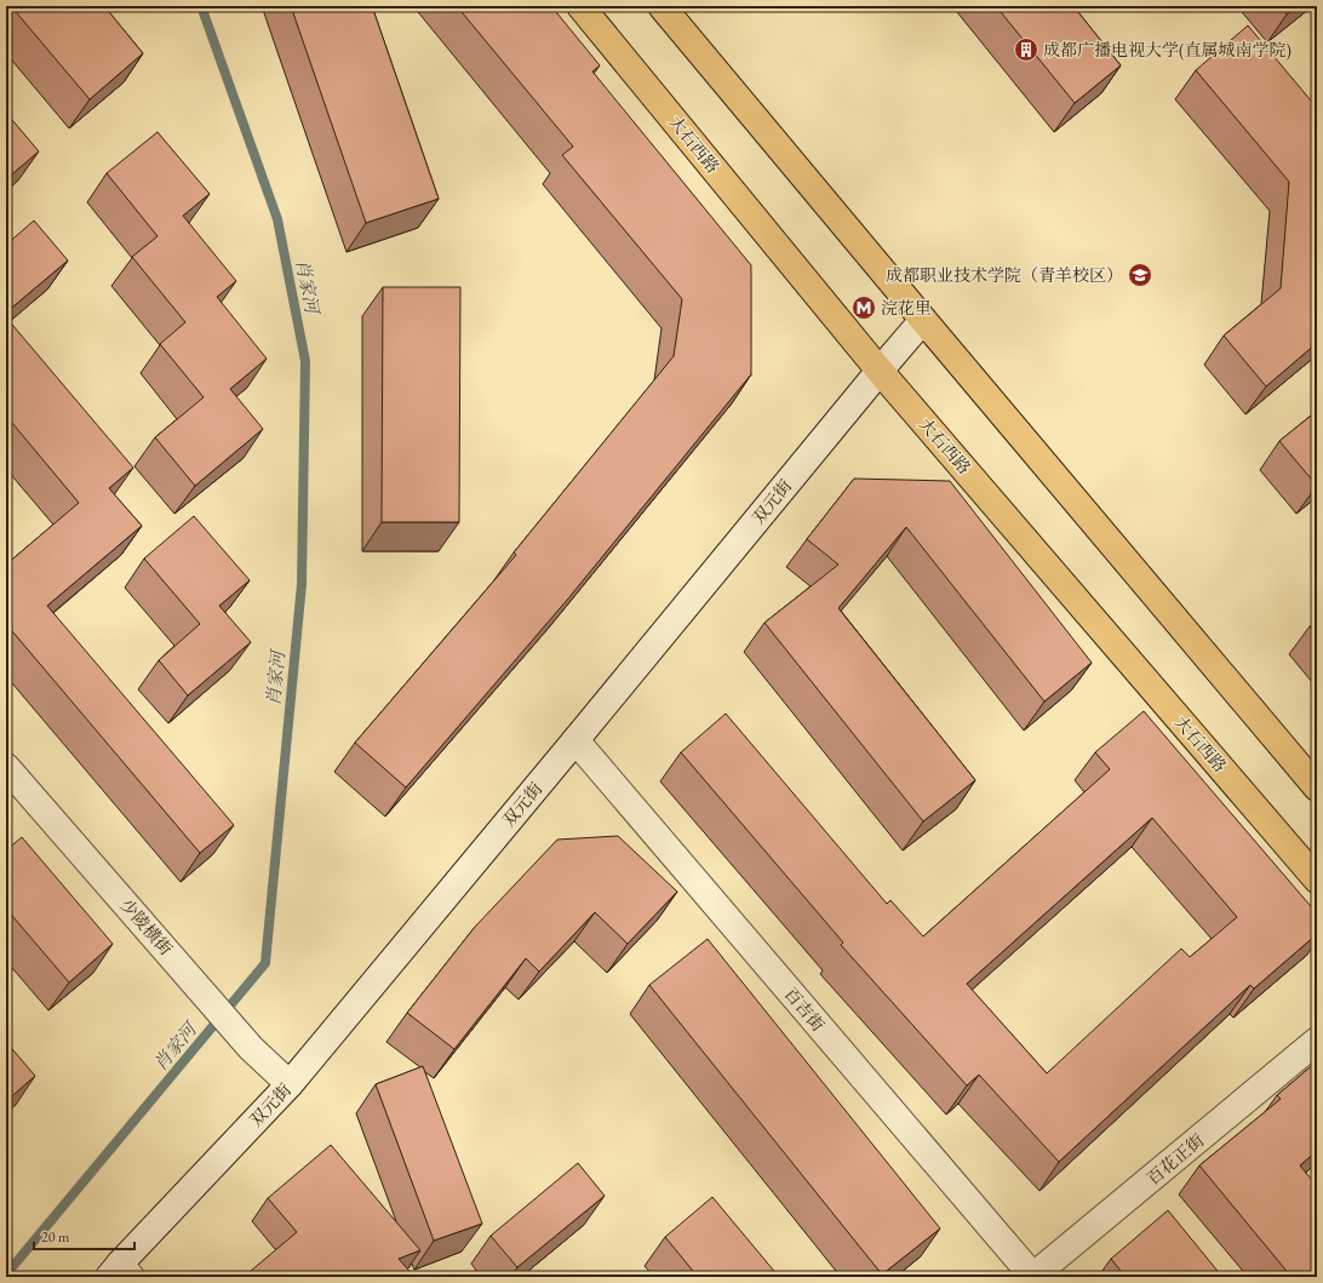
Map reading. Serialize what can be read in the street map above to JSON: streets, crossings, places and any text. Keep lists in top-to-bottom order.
{
  "streets": {
    "main road": ["大石西路"],
    "street": [
      "双元街",
      "少陵横街",
      "百吉街",
      "百花正街"
    ]
  },
  "crossings": [
    ["大石西路", "双元街"],
    ["双元街", "少陵横街"],
    ["双元街", "百吉街"],
    ["百吉街", "百花正街"]
  ],
  "water": ["肖家河"],
  "places": {
    "building": ["成都广播电视大学(直属城南学院)"],
    "school or university": ["成都职业技术学院（青羊校区）"],
    "metro station": ["浣花里"]
  },
  "scale_bar": "20 m"
}
